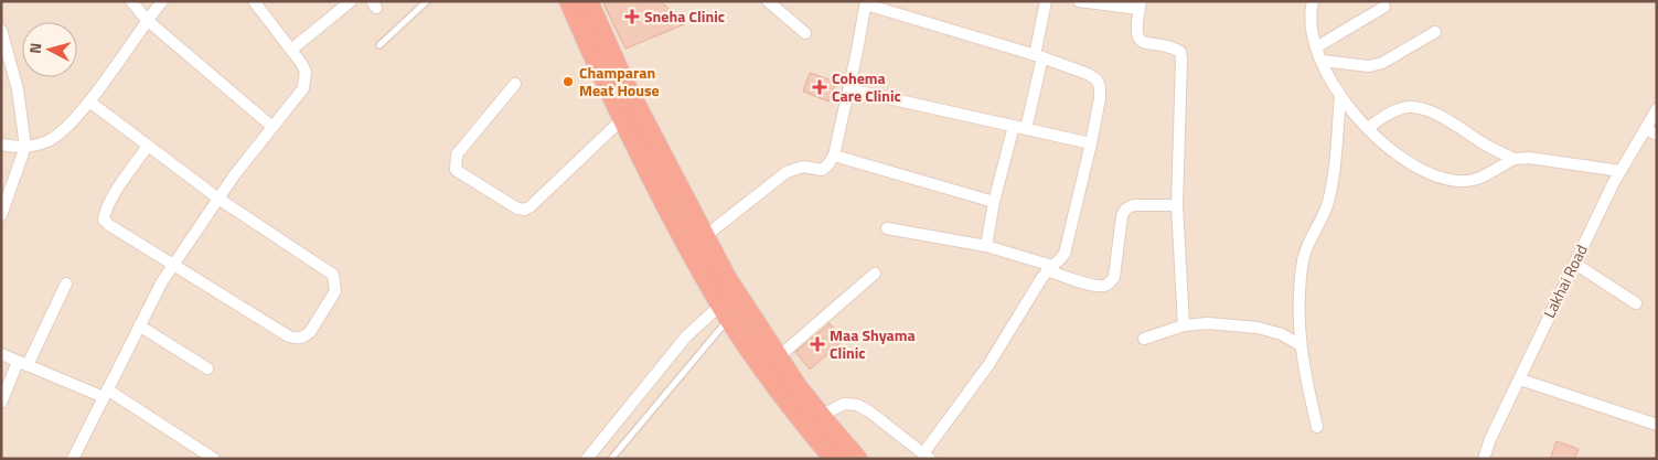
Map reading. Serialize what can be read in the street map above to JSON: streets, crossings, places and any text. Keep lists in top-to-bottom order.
{
  "streets": {
    "street": ["Lakhai Road"]
  },
  "places": {
    "health": ["Sneha Clinic", "Cohema Care Clinic", "Maa Shyama Clinic"],
    "other": ["Champaran Meat House"]
  },
  "north": "left"
}
